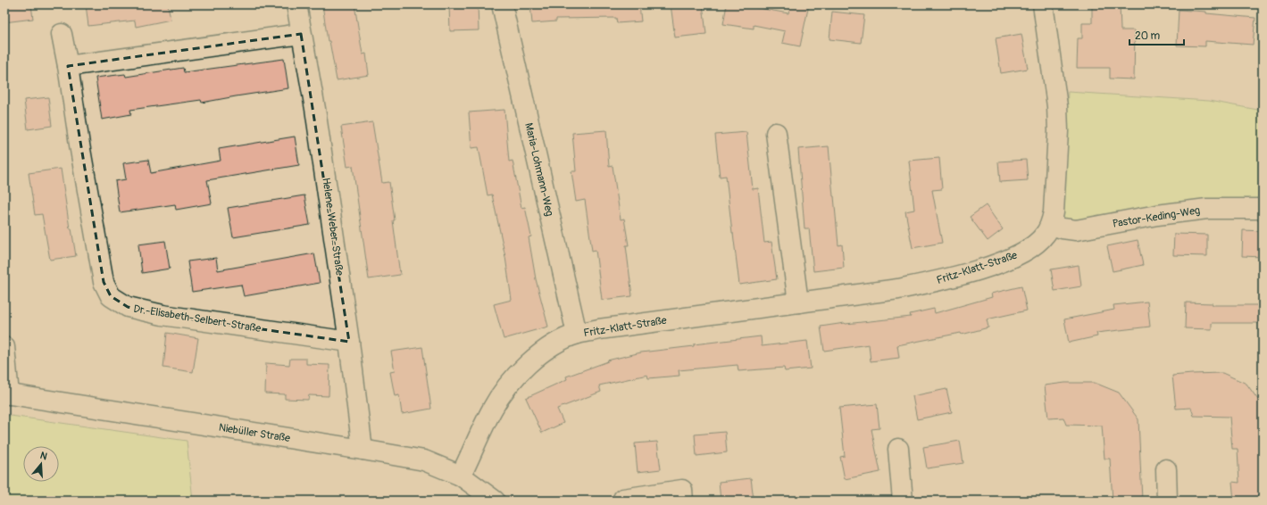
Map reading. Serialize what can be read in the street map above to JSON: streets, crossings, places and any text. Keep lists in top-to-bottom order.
{
  "streets": {
    "street": [
      "Maria-Lohmann-Weg",
      "Pastor-Keding-Weg",
      "Helene-Weber-Straße",
      "Fritz-Klatt-Straße",
      "Dr.-Elisabeth-Selbert-Straße",
      "Niebüller Straße"
    ]
  },
  "crossings": [
    ["Maria-Lohmann-Weg", "Fritz-Klatt-Straße"],
    ["Pastor-Keding-Weg", "Fritz-Klatt-Straße"],
    ["Helene-Weber-Straße", "Dr.-Elisabeth-Selbert-Straße"],
    ["Helene-Weber-Straße", "Niebüller Straße"],
    ["Fritz-Klatt-Straße", "Niebüller Straße"]
  ],
  "scale_bar": "20 m",
  "north": "top"
}
